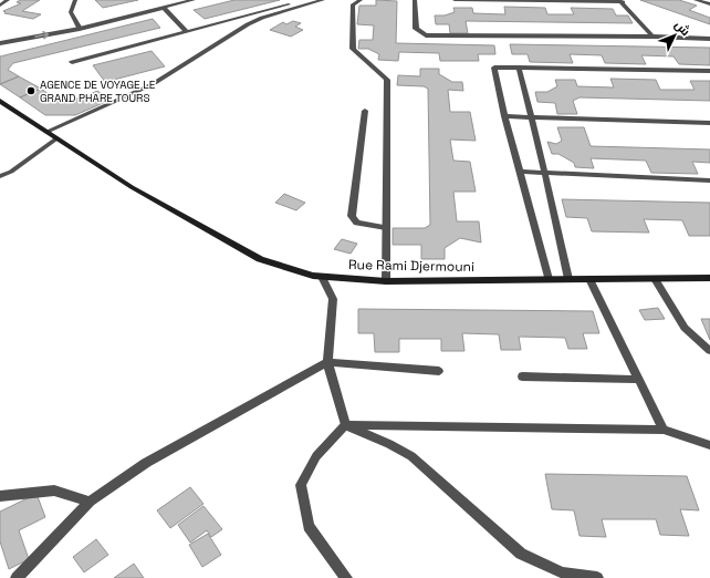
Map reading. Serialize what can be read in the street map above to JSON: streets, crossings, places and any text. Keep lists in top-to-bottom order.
{
  "streets": {
    "main road": ["Rue Rami Djermouni"]
  },
  "places": ["AGENCE DE VOYAGE LE GRAND PHARE TOURS"],
  "north": "top right"
}
